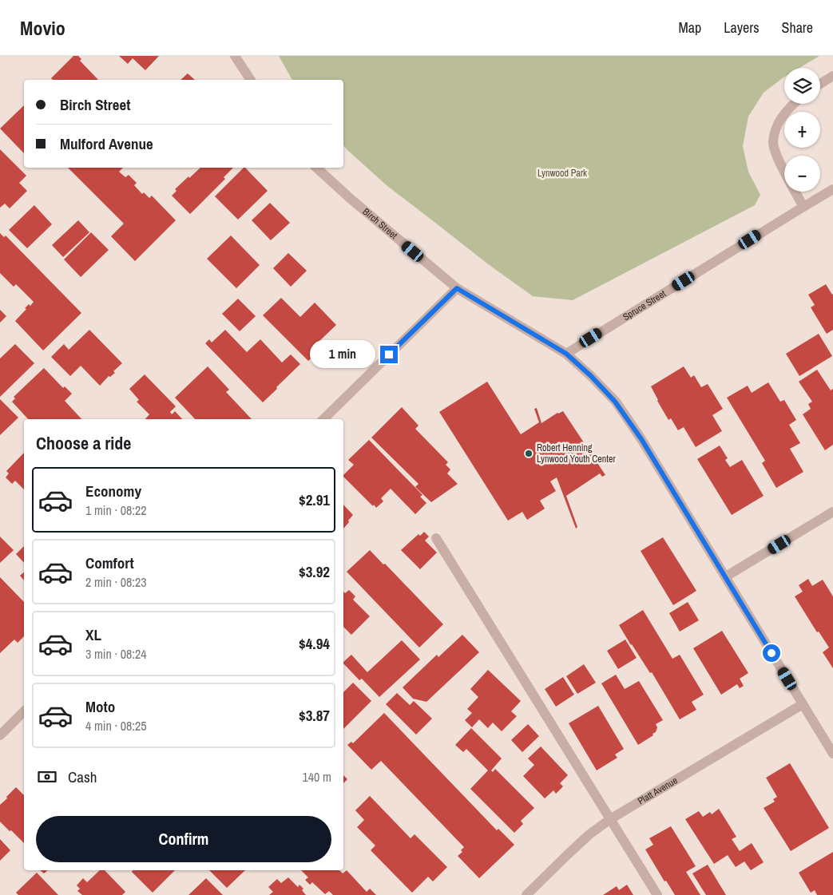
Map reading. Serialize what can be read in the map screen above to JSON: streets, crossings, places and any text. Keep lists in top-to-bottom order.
{
  "streets": {
    "street": ["Birch Street", "Spruce Street", "Platt Avenue"]
  },
  "crossings": [
    ["Birch Street", "Spruce Street"],
    ["Birch Street", "Platt Avenue"]
  ],
  "parks": ["Lynwood Park"],
  "places": ["Robert Henning Lynwood Youth Center"],
  "page": {
    "header": "Movio",
    "nav": ["Map", "Layers", "Share"],
    "map_buttons": ["+", "−"],
    "banner": ["Birch Street", "Mulford Avenue"],
    "bubble": "1 min",
    "heading": "Choose a ride",
    "list": [
      {
        "name": "Economy",
        "note": "1 min · 08:22",
        "value": "$2.91"
      },
      {
        "name": "Comfort",
        "note": "2 min · 08:23",
        "value": "$3.92"
      },
      {
        "name": "XL",
        "note": "3 min · 08:24",
        "value": "$4.94"
      },
      {
        "name": "Moto",
        "note": "4 min · 08:25",
        "value": "$3.87"
      }
    ],
    "pay": ["Cash", "140 m"],
    "buttons": "Confirm"
  }
}
